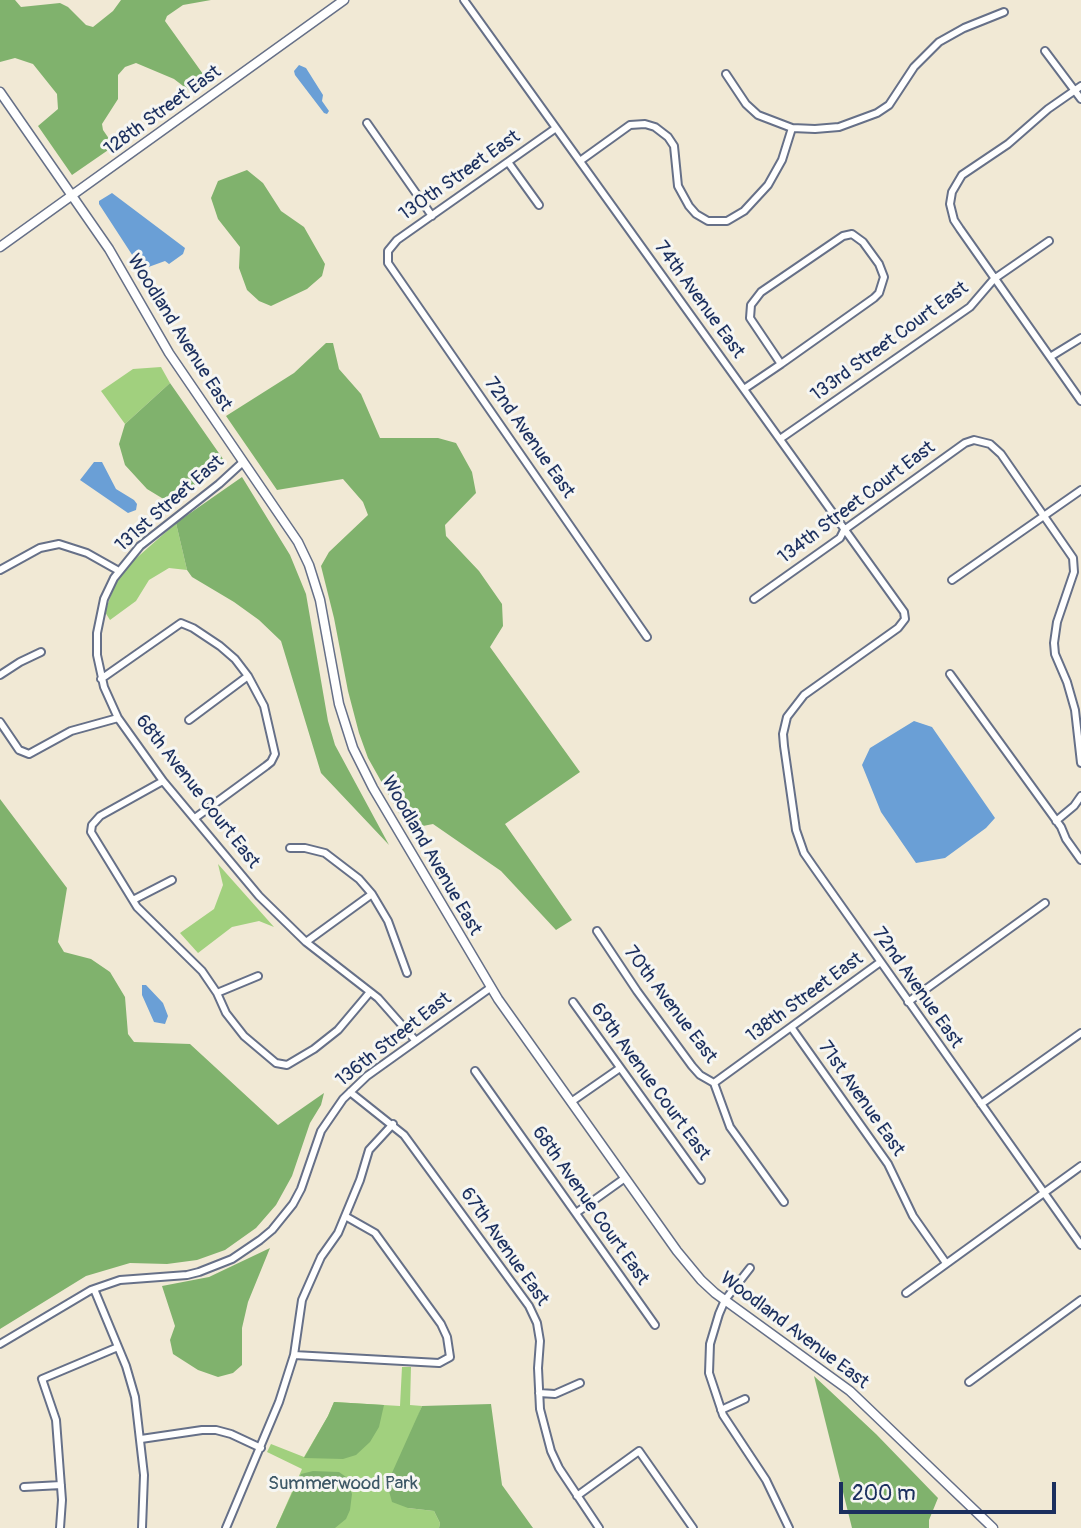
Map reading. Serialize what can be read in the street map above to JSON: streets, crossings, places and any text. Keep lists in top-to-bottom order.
{
  "streets": {
    "street": [
      "128th Street East",
      "130th Street East",
      "74th Avenue East",
      "Woodland Avenue East",
      "133rd Street Court East",
      "72nd Avenue East",
      "134th Street Court East",
      "131st Street East",
      "68th Avenue Court East",
      "138th Street East",
      "70th Avenue East",
      "136th Street East",
      "69th Avenue Court East",
      "71st Avenue East",
      "67th Avenue East"
    ]
  },
  "crossings": [
    ["128th Street East", "Woodland Avenue East"],
    ["130th Street East", "74th Avenue East"],
    ["130th Street East", "72nd Avenue East"],
    ["74th Avenue East", "133rd Street Court East"],
    ["74th Avenue East", "72nd Avenue East"],
    ["74th Avenue East", "134th Street Court East"],
    ["Woodland Avenue East", "131st Street East"],
    ["Woodland Avenue East", "136th Street East"],
    ["72nd Avenue East", "138th Street East"],
    ["131st Street East", "68th Avenue Court East"],
    ["68th Avenue Court East", "136th Street East"],
    ["138th Street East", "70th Avenue East"],
    ["138th Street East", "71st Avenue East"],
    ["136th Street East", "67th Avenue East"]
  ],
  "parks": ["Summerwood Park"],
  "scale_bar": "200 m"
}
